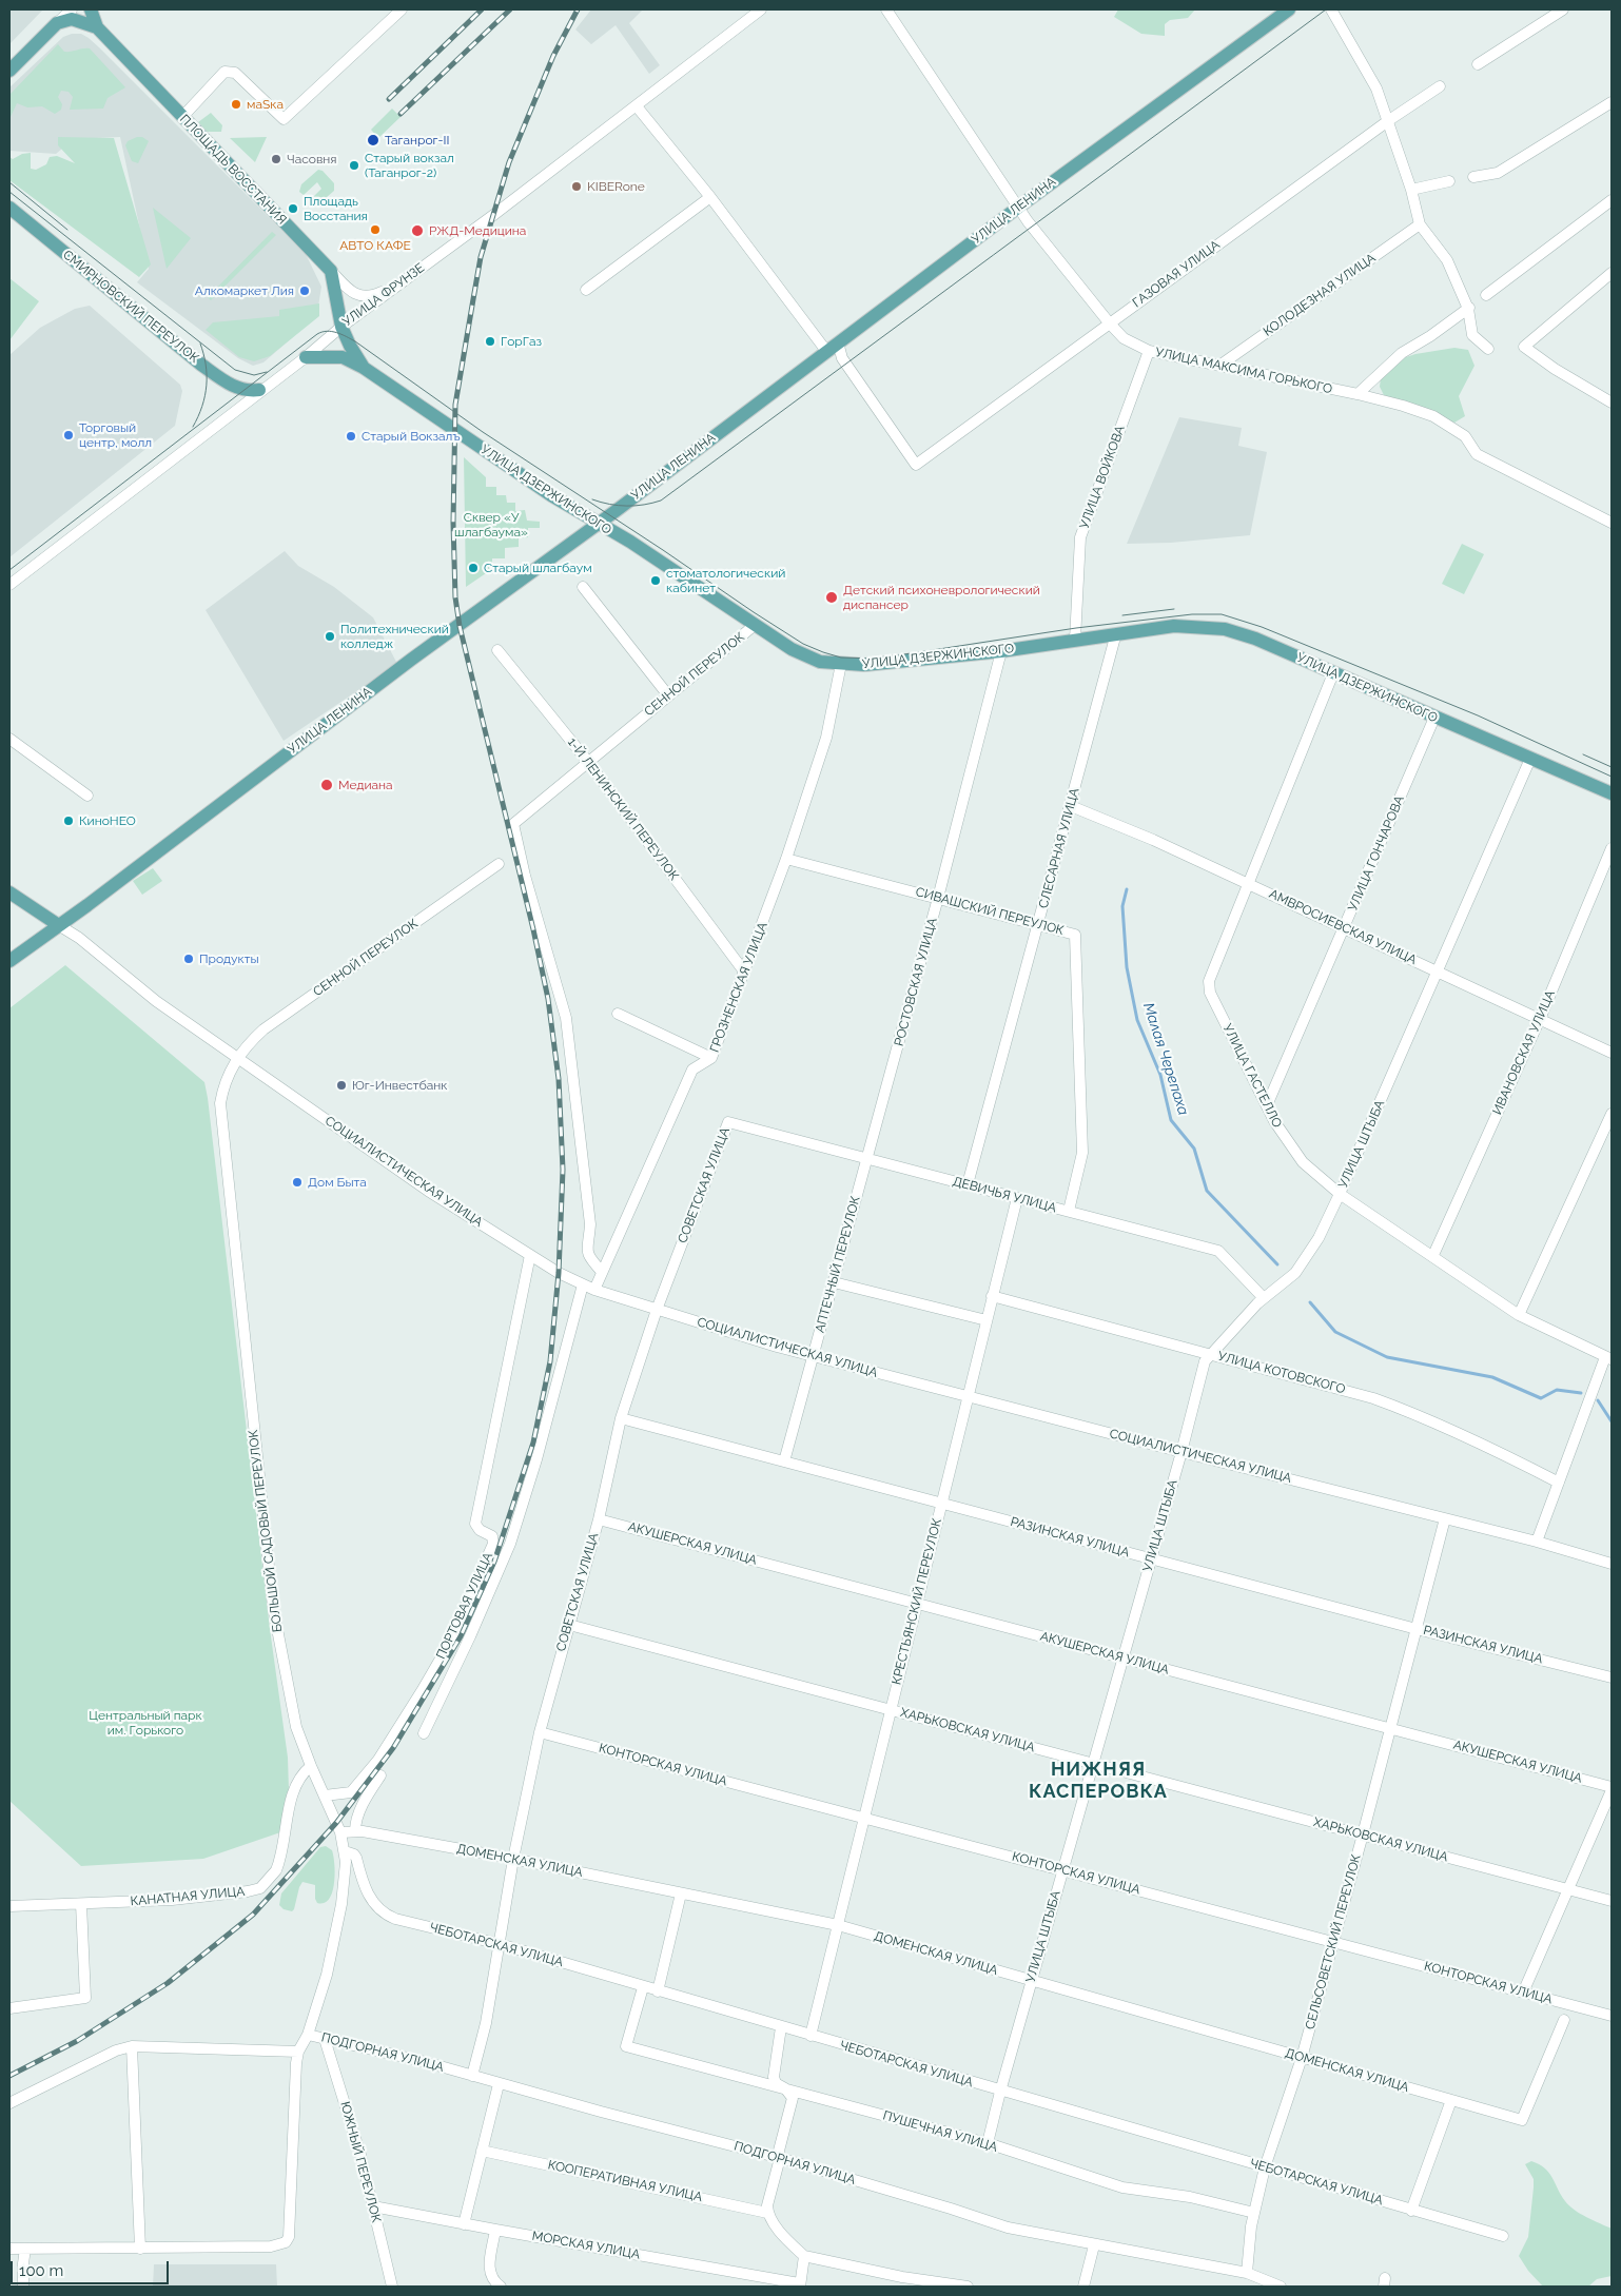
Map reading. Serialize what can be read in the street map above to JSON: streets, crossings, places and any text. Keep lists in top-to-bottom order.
{
  "streets": {
    "main road": [
      "ПЛОЩАДЬ ВОССТАНИЯ",
      "УЛИЦА ЛЕНИНА",
      "СМИРНОВСКИЙ ПЕРЕУЛОК",
      "УЛИЦА ДЗЕРЖИНСКОГО"
    ],
    "street": [
      "ГАЗОВАЯ УЛИЦА",
      "УЛИЦА ФРУНЗЕ",
      "КОЛОДЕЗНАЯ УЛИЦА",
      "УЛИЦА МАКСИМА ГОРЬКОГО",
      "УЛИЦА ВОЙКОВА",
      "СЕННОЙ ПЕРЕУЛОК",
      "1-Й ЛЕНИНСКИЙ ПЕРЕУЛОК",
      "СЛЕСАРНАЯ УЛИЦА",
      "УЛИЦА ГОНЧАРОВА",
      "СИВАШСКИЙ ПЕРЕУЛОК",
      "АМВРОСИЕВСКАЯ УЛИЦА",
      "РОСТОВСКАЯ УЛИЦА",
      "ГРОЗНЕНСКАЯ УЛИЦА",
      "ИВАНОВСКАЯ УЛИЦА",
      "УЛИЦА ГАСТЕЛЛО",
      "УЛИЦА ШТЫБА",
      "СОЦИАЛИСТИЧЕСКАЯ УЛИЦА",
      "СОВЕТСКАЯ УЛИЦА",
      "ДЕВИЧЬЯ УЛИЦА",
      "АПТЕЧНЫЙ ПЕРЕУЛОК",
      "УЛИЦА КОТОВСКОГО",
      "БОЛЬШОЙ САДОВЫЙ ПЕРЕУЛОК",
      "РАЗИНСКАЯ УЛИЦА",
      "АКУШЕРСКАЯ УЛИЦА",
      "КРЕСТЬЯНСКИЙ ПЕРЕУЛОК",
      "ПОРТОВАЯ УЛИЦА",
      "ХАРЬКОВСКАЯ УЛИЦА",
      "КОНТОРСКАЯ УЛИЦА",
      "ДОМЕНСКАЯ УЛИЦА",
      "КАНАТНАЯ УЛИЦА",
      "СЕЛЬСОВЕТСКИЙ ПЕРЕУЛОК",
      "ЧЕБОТАРСКАЯ УЛИЦА",
      "ПОДГОРНАЯ УЛИЦА",
      "ПУШЕЧНАЯ УЛИЦА",
      "ЮЖНЫЙ ПЕРЕУЛОК",
      "КООПЕРАТИВНАЯ УЛИЦА",
      "МОРСКАЯ УЛИЦА"
    ]
  },
  "crossings": [
    ["УЛИЦА ЛЕНИНА", "ГАЗОВАЯ УЛИЦА"],
    ["УЛИЦА ЛЕНИНА", "УЛИЦА МАКСИМА ГОРЬКОГО"],
    ["УЛИЦА ЛЕНИНА", "УЛИЦА ДЗЕРЖИНСКОГО"],
    ["УЛИЦА ЛЕНИНА", "СОЦИАЛИСТИЧЕСКАЯ УЛИЦА"],
    ["ГАЗОВАЯ УЛИЦА", "УЛИЦА МАКСИМА ГОРЬКОГО"],
    ["УЛИЦА ФРУНЗЕ", "СМИРНОВСКИЙ ПЕРЕУЛОК"],
    ["УЛИЦА ФРУНЗЕ", "УЛИЦА ДЗЕРЖИНСКОГО"],
    ["КОЛОДЕЗНАЯ УЛИЦА", "УЛИЦА МАКСИМА ГОРЬКОГО"],
    ["УЛИЦА МАКСИМА ГОРЬКОГО", "УЛИЦА ВОЙКОВА"],
    ["УЛИЦА ВОЙКОВА", "УЛИЦА ДЗЕРЖИНСКОГО"],
    ["УЛИЦА ДЗЕРЖИНСКОГО", "СЕННОЙ ПЕРЕУЛОК"],
    ["УЛИЦА ДЗЕРЖИНСКОГО", "СЛЕСАРНАЯ УЛИЦА"],
    ["УЛИЦА ДЗЕРЖИНСКОГО", "УЛИЦА ГОНЧАРОВА"],
    ["УЛИЦА ДЗЕРЖИНСКОГО", "РОСТОВСКАЯ УЛИЦА"],
    ["УЛИЦА ДЗЕРЖИНСКОГО", "ГРОЗНЕНСКАЯ УЛИЦА"],
    ["УЛИЦА ДЗЕРЖИНСКОГО", "УЛИЦА ГАСТЕЛЛО"],
    ["УЛИЦА ДЗЕРЖИНСКОГО", "УЛИЦА ШТЫБА"],
    ["СЕННОЙ ПЕРЕУЛОК", "1-Й ЛЕНИНСКИЙ ПЕРЕУЛОК"],
    ["СЕННОЙ ПЕРЕУЛОК", "ГРОЗНЕНСКАЯ УЛИЦА"],
    ["СЕННОЙ ПЕРЕУЛОК", "СОЦИАЛИСТИЧЕСКАЯ УЛИЦА"],
    ["СЕННОЙ ПЕРЕУЛОК", "БОЛЬШОЙ САДОВЫЙ ПЕРЕУЛОК"],
    ["1-Й ЛЕНИНСКИЙ ПЕРЕУЛОК", "ГРОЗНЕНСКАЯ УЛИЦА"],
    ["СЛЕСАРНАЯ УЛИЦА", "СИВАШСКИЙ ПЕРЕУЛОК"],
    ["СЛЕСАРНАЯ УЛИЦА", "АМВРОСИЕВСКАЯ УЛИЦА"],
    ["СЛЕСАРНАЯ УЛИЦА", "ДЕВИЧЬЯ УЛИЦА"],
    ["УЛИЦА ГОНЧАРОВА", "АМВРОСИЕВСКАЯ УЛИЦА"],
    ["УЛИЦА ГОНЧАРОВА", "УЛИЦА ГАСТЕЛЛО"],
    ["СИВАШСКИЙ ПЕРЕУЛОК", "РОСТОВСКАЯ УЛИЦА"],
    ["СИВАШСКИЙ ПЕРЕУЛОК", "ГРОЗНЕНСКАЯ УЛИЦА"],
    ["СИВАШСКИЙ ПЕРЕУЛОК", "ДЕВИЧЬЯ УЛИЦА"],
    ["АМВРОСИЕВСКАЯ УЛИЦА", "ИВАНОВСКАЯ УЛИЦА"],
    ["АМВРОСИЕВСКАЯ УЛИЦА", "УЛИЦА ГАСТЕЛЛО"],
    ["АМВРОСИЕВСКАЯ УЛИЦА", "УЛИЦА ШТЫБА"],
    ["РОСТОВСКАЯ УЛИЦА", "ДЕВИЧЬЯ УЛИЦА"],
    ["РОСТОВСКАЯ УЛИЦА", "АПТЕЧНЫЙ ПЕРЕУЛОК"],
    ["ГРОЗНЕНСКАЯ УЛИЦА", "СОЦИАЛИСТИЧЕСКАЯ УЛИЦА"],
    ["ИВАНОВСКАЯ УЛИЦА", "УЛИЦА ГАСТЕЛЛО"],
    ["УЛИЦА ГАСТЕЛЛО", "УЛИЦА ШТЫБА"],
    ["УЛИЦА ШТЫБА", "СОЦИАЛИСТИЧЕСКАЯ УЛИЦА"],
    ["УЛИЦА ШТЫБА", "ДЕВИЧЬЯ УЛИЦА"],
    ["УЛИЦА ШТЫБА", "УЛИЦА КОТОВСКОГО"],
    ["УЛИЦА ШТЫБА", "РАЗИНСКАЯ УЛИЦА"],
    ["УЛИЦА ШТЫБА", "АКУШЕРСКАЯ УЛИЦА"],
    ["УЛИЦА ШТЫБА", "ХАРЬКОВСКАЯ УЛИЦА"],
    ["УЛИЦА ШТЫБА", "КОНТОРСКАЯ УЛИЦА"],
    ["УЛИЦА ШТЫБА", "ДОМЕНСКАЯ УЛИЦА"],
    ["УЛИЦА ШТЫБА", "ЧЕБОТАРСКАЯ УЛИЦА"],
    ["УЛИЦА ШТЫБА", "ПУШЕЧНАЯ УЛИЦА"],
    ["СОЦИАЛИСТИЧЕСКАЯ УЛИЦА", "СОВЕТСКАЯ УЛИЦА"],
    ["СОЦИАЛИСТИЧЕСКАЯ УЛИЦА", "АПТЕЧНЫЙ ПЕРЕУЛОК"],
    ["СОЦИАЛИСТИЧЕСКАЯ УЛИЦА", "БОЛЬШОЙ САДОВЫЙ ПЕРЕУЛОК"],
    ["СОЦИАЛИСТИЧЕСКАЯ УЛИЦА", "КРЕСТЬЯНСКИЙ ПЕРЕУЛОК"],
    ["СОЦИАЛИСТИЧЕСКАЯ УЛИЦА", "ПОРТОВАЯ УЛИЦА"],
    ["СОЦИАЛИСТИЧЕСКАЯ УЛИЦА", "СЕЛЬСОВЕТСКИЙ ПЕРЕУЛОК"],
    ["СОВЕТСКАЯ УЛИЦА", "ДЕВИЧЬЯ УЛИЦА"],
    ["СОВЕТСКАЯ УЛИЦА", "РАЗИНСКАЯ УЛИЦА"],
    ["СОВЕТСКАЯ УЛИЦА", "АКУШЕРСКАЯ УЛИЦА"],
    ["СОВЕТСКАЯ УЛИЦА", "ХАРЬКОВСКАЯ УЛИЦА"],
    ["СОВЕТСКАЯ УЛИЦА", "КОНТОРСКАЯ УЛИЦА"],
    ["СОВЕТСКАЯ УЛИЦА", "ДОМЕНСКАЯ УЛИЦА"],
    ["СОВЕТСКАЯ УЛИЦА", "ЧЕБОТАРСКАЯ УЛИЦА"],
    ["СОВЕТСКАЯ УЛИЦА", "ПОДГОРНАЯ УЛИЦА"],
    ["ДЕВИЧЬЯ УЛИЦА", "АПТЕЧНЫЙ ПЕРЕУЛОК"],
    ["ДЕВИЧЬЯ УЛИЦА", "КРЕСТЬЯНСКИЙ ПЕРЕУЛОК"],
    ["АПТЕЧНЫЙ ПЕРЕУЛОК", "РАЗИНСКАЯ УЛИЦА"],
    ["УЛИЦА КОТОВСКОГО", "КРЕСТЬЯНСКИЙ ПЕРЕУЛОК"],
    ["БОЛЬШОЙ САДОВЫЙ ПЕРЕУЛОК", "ПОРТОВАЯ УЛИЦА"],
    ["БОЛЬШОЙ САДОВЫЙ ПЕРЕУЛОК", "ДОМЕНСКАЯ УЛИЦА"],
    ["БОЛЬШОЙ САДОВЫЙ ПЕРЕУЛОК", "КАНАТНАЯ УЛИЦА"],
    ["БОЛЬШОЙ САДОВЫЙ ПЕРЕУЛОК", "ЧЕБОТАРСКАЯ УЛИЦА"],
    ["БОЛЬШОЙ САДОВЫЙ ПЕРЕУЛОК", "ПОДГОРНАЯ УЛИЦА"],
    ["РАЗИНСКАЯ УЛИЦА", "КРЕСТЬЯНСКИЙ ПЕРЕУЛОК"],
    ["РАЗИНСКАЯ УЛИЦА", "СЕЛЬСОВЕТСКИЙ ПЕРЕУЛОК"],
    ["АКУШЕРСКАЯ УЛИЦА", "КРЕСТЬЯНСКИЙ ПЕРЕУЛОК"],
    ["АКУШЕРСКАЯ УЛИЦА", "СЕЛЬСОВЕТСКИЙ ПЕРЕУЛОК"],
    ["КРЕСТЬЯНСКИЙ ПЕРЕУЛОК", "ХАРЬКОВСКАЯ УЛИЦА"],
    ["КРЕСТЬЯНСКИЙ ПЕРЕУЛОК", "КОНТОРСКАЯ УЛИЦА"],
    ["КРЕСТЬЯНСКИЙ ПЕРЕУЛОК", "ДОМЕНСКАЯ УЛИЦА"],
    ["КРЕСТЬЯНСКИЙ ПЕРЕУЛОК", "ЧЕБОТАРСКАЯ УЛИЦА"],
    ["ХАРЬКОВСКАЯ УЛИЦА", "СЕЛЬСОВЕТСКИЙ ПЕРЕУЛОК"],
    ["КОНТОРСКАЯ УЛИЦА", "СЕЛЬСОВЕТСКИЙ ПЕРЕУЛОК"],
    ["ДОМЕНСКАЯ УЛИЦА", "СЕЛЬСОВЕТСКИЙ ПЕРЕУЛОК"],
    ["СЕЛЬСОВЕТСКИЙ ПЕРЕУЛОК", "ЧЕБОТАРСКАЯ УЛИЦА"],
    ["СЕЛЬСОВЕТСКИЙ ПЕРЕУЛОК", "ПОДГОРНАЯ УЛИЦА"],
    ["СЕЛЬСОВЕТСКИЙ ПЕРЕУЛОК", "ПУШЕЧНАЯ УЛИЦА"],
    ["ЧЕБОТАРСКАЯ УЛИЦА", "ПУШЕЧНАЯ УЛИЦА"],
    ["ПОДГОРНАЯ УЛИЦА", "ЮЖНЫЙ ПЕРЕУЛОК"],
    ["ЮЖНЫЙ ПЕРЕУЛОК", "МОРСКАЯ УЛИЦА"]
  ],
  "districts": ["НИЖНЯЯ КАСПЕРОВКА"],
  "water": ["Малая Черепаха"],
  "parks": ["Сквер «У шлагбаума»", "Центральный парк им. Горького"],
  "places": [
    "маSка",
    "Таганрог-II",
    "Часовня",
    "Старый вокзал (Таганрог-2)",
    "KIBERone",
    "Площадь Восстания",
    "АВТО КАФЕ",
    "РЖД-Медицина",
    "Алкомаркет Лия",
    "ГорГаз",
    "Торговый центр, молл",
    "Старый Вокзалъ",
    "Старый шлагбаум",
    "стоматологический кабинет",
    "Детский психоневрологический диспансер",
    "Политехнический колледж",
    "Медиана",
    "КиноНЕО",
    "Продукты",
    "Юг-Инвестбанк",
    "Дом Быта"
  ],
  "scale_bar": "100 m"
}
